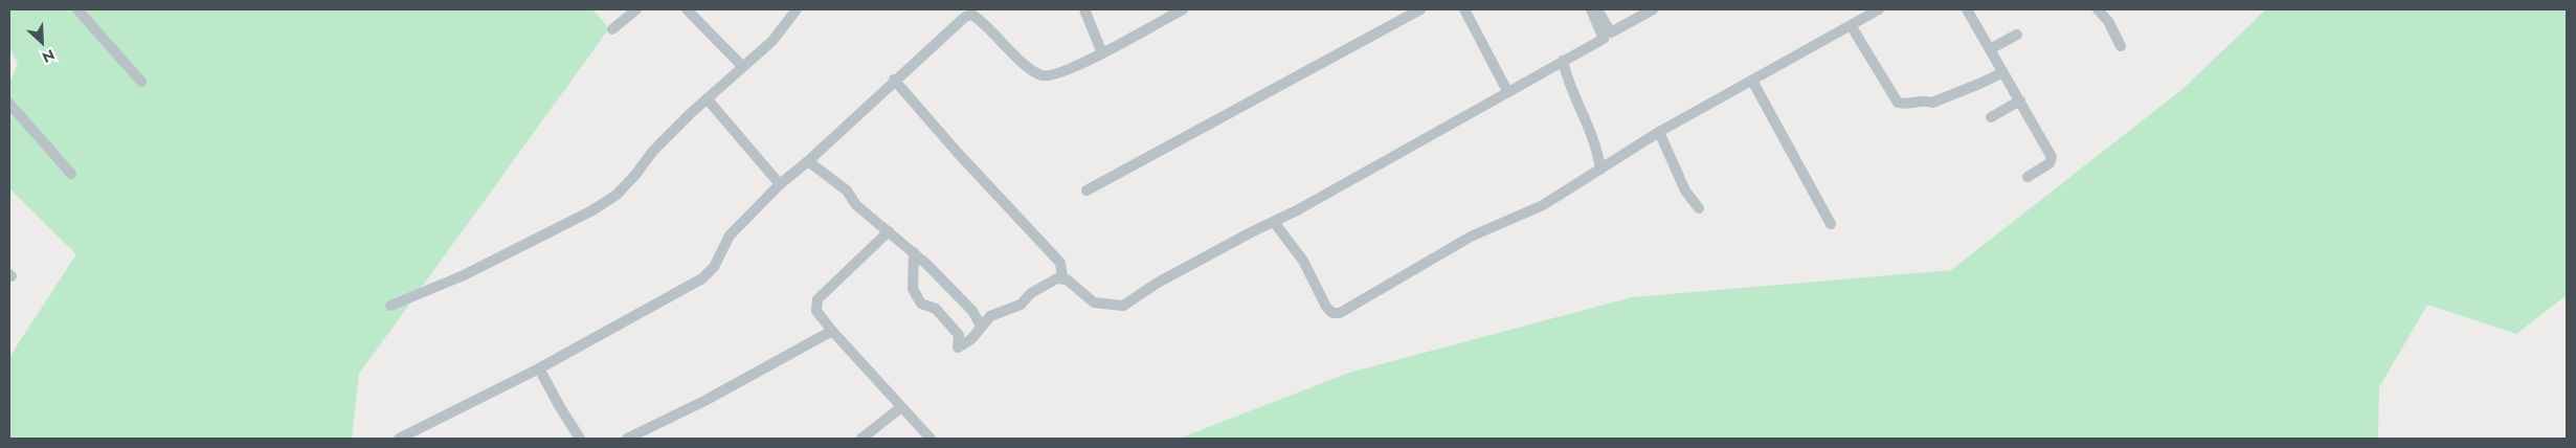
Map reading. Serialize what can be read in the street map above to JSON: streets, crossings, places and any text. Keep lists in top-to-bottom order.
{
  "north": "bottom right"
}
